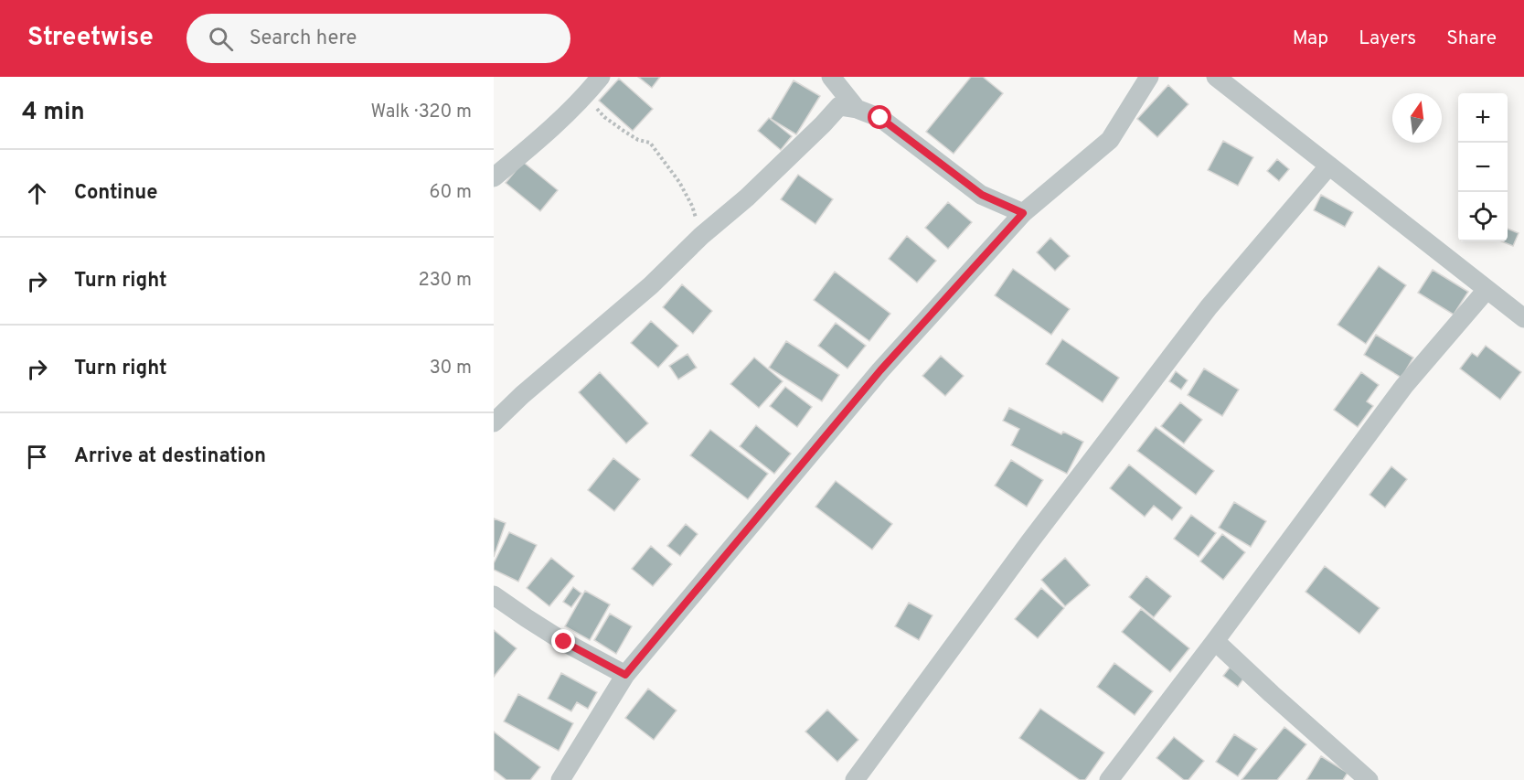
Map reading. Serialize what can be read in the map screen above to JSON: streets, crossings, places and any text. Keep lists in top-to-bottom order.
{
  "north": "top",
  "page": {
    "header": "Streetwise",
    "search": "Search here",
    "nav": ["Map", "Layers", "Share"],
    "heading": ["4 min", "Walk · 320 m"],
    "map_buttons": ["+", "−"],
    "list": [
      ["Continue", "60 m"],
      ["Turn right", "230 m"],
      ["Turn right", "30 m"],
      "Arrive at destination"
    ]
  }
}
